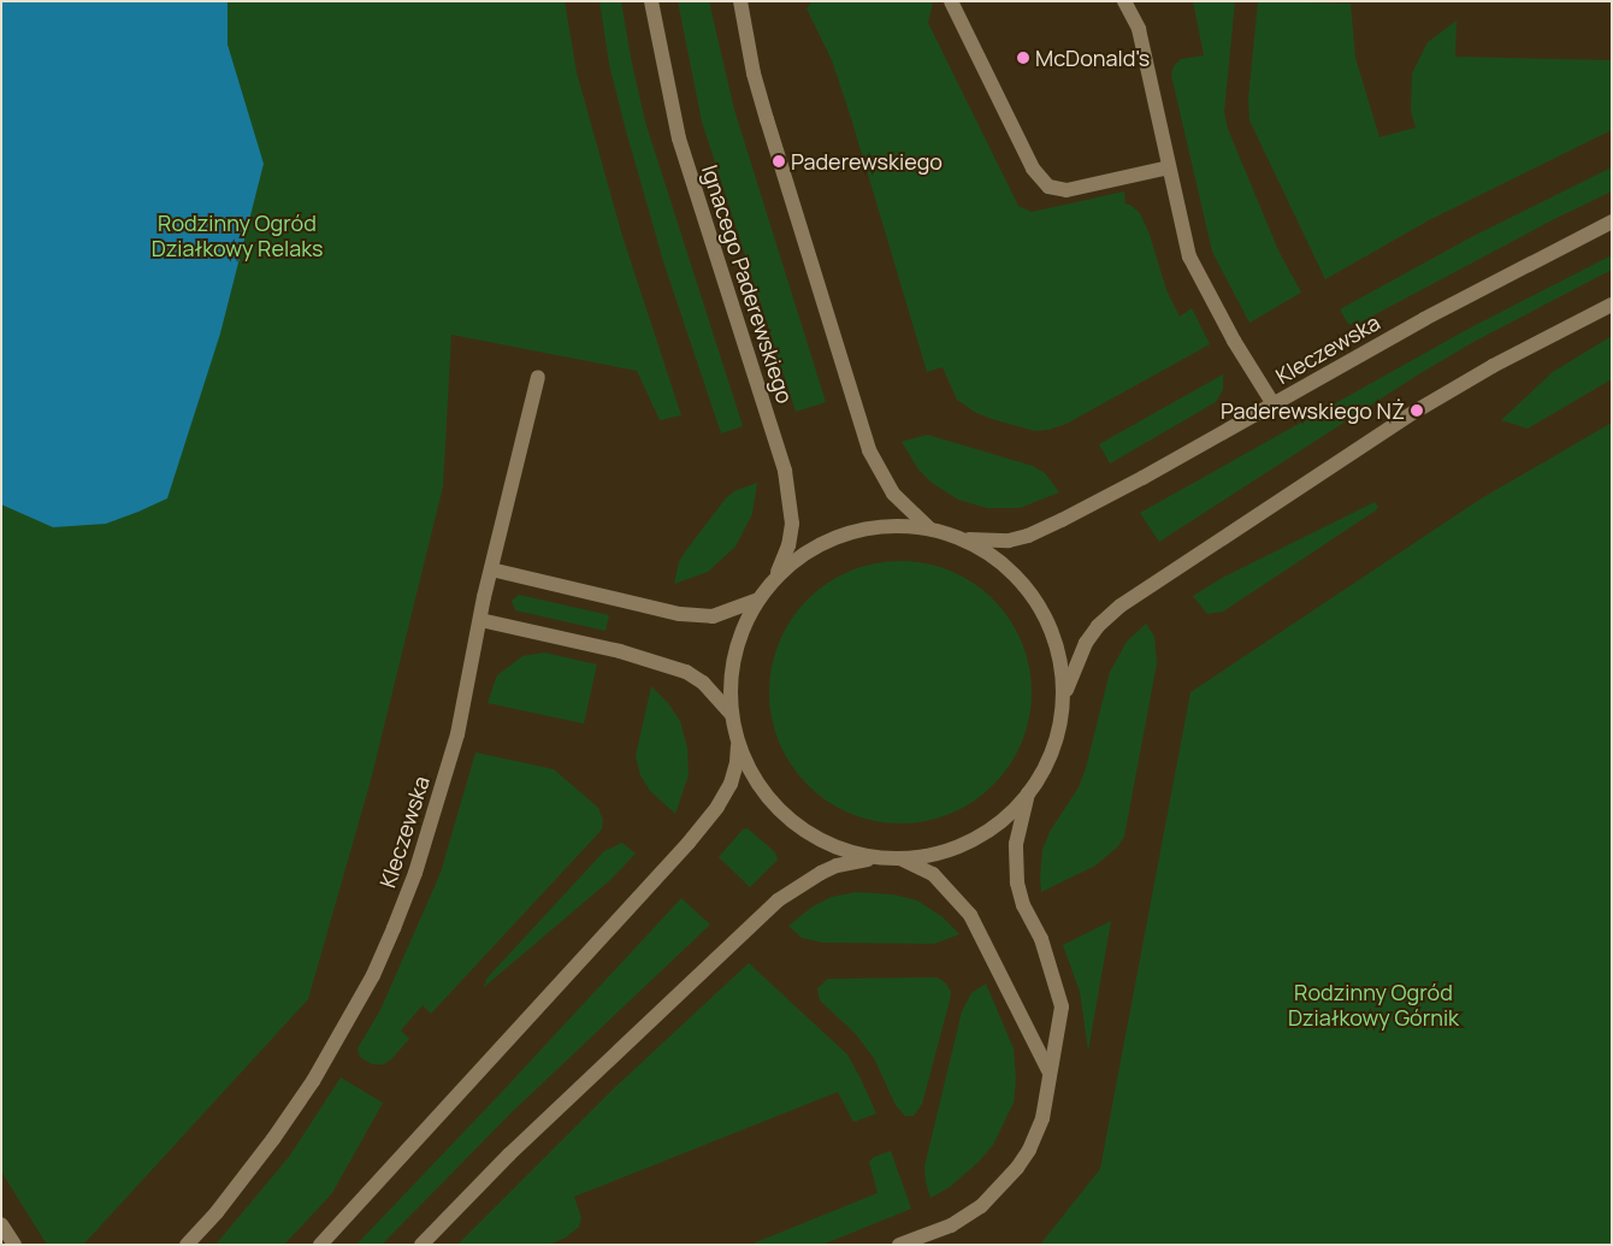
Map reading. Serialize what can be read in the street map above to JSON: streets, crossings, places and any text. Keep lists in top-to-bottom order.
{
  "streets": {
    "main road": ["Ignacego Paderewskiego", "Kleczewska"]
  },
  "parks": ["Rodzinny Ogród Działkowy Relaks", "Rodzinny Ogród Działkowy Górnik"],
  "places": ["McDonald's", "Paderewskiego", "Paderewskiego NŻ"]
}
